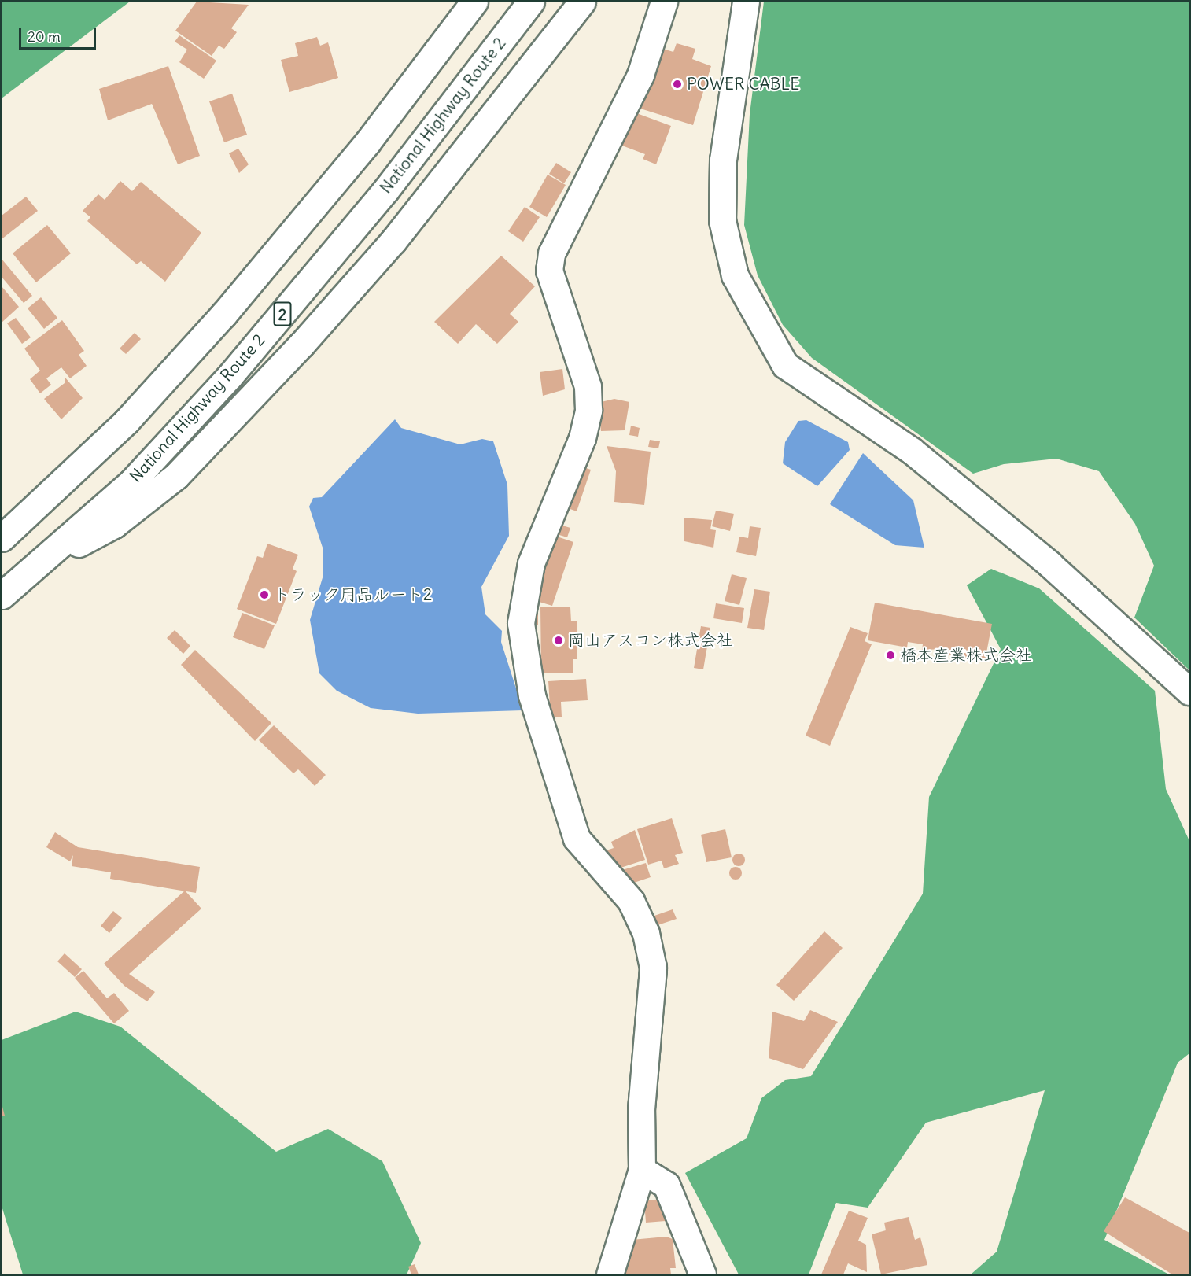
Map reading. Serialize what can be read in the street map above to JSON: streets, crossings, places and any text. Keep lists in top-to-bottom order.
{
  "streets": {
    "main road": ["National Highway Route 2", "2"]
  },
  "places": [
    "POWER CABLE",
    "トラック用品ルート2",
    "岡山アスコン株式会社",
    "橋本産業株式会社"
  ],
  "scale_bar": "20 m"
}
